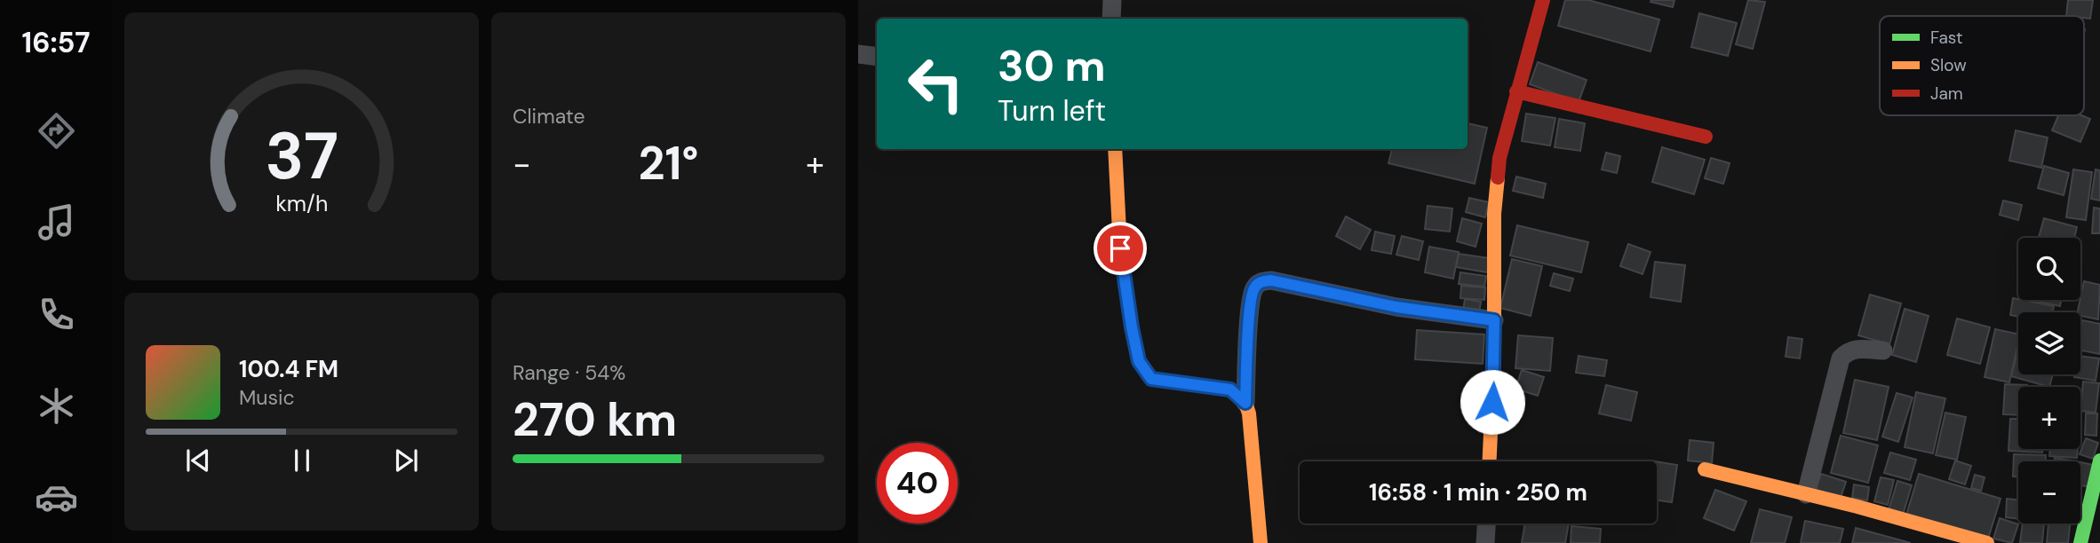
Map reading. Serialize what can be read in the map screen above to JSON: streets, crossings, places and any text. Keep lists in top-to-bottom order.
{
  "legend": ["Fast", "Slow", "Jam"],
  "page": {
    "tabs": "16:57",
    "tile": [
      "Climate",
      ["Range · 54%", "270 km"]
    ],
    "turn": ["30 m", "Turn left"],
    "heat": ["−", "21°", "+"],
    "map_buttons": ["+", "−"],
    "song": ["100.4 FM", "Music"],
    "limit": "40",
    "trip": "16:58 · 1 min · 250 m",
    "gauge": ["37", "km/h"]
  }
}
